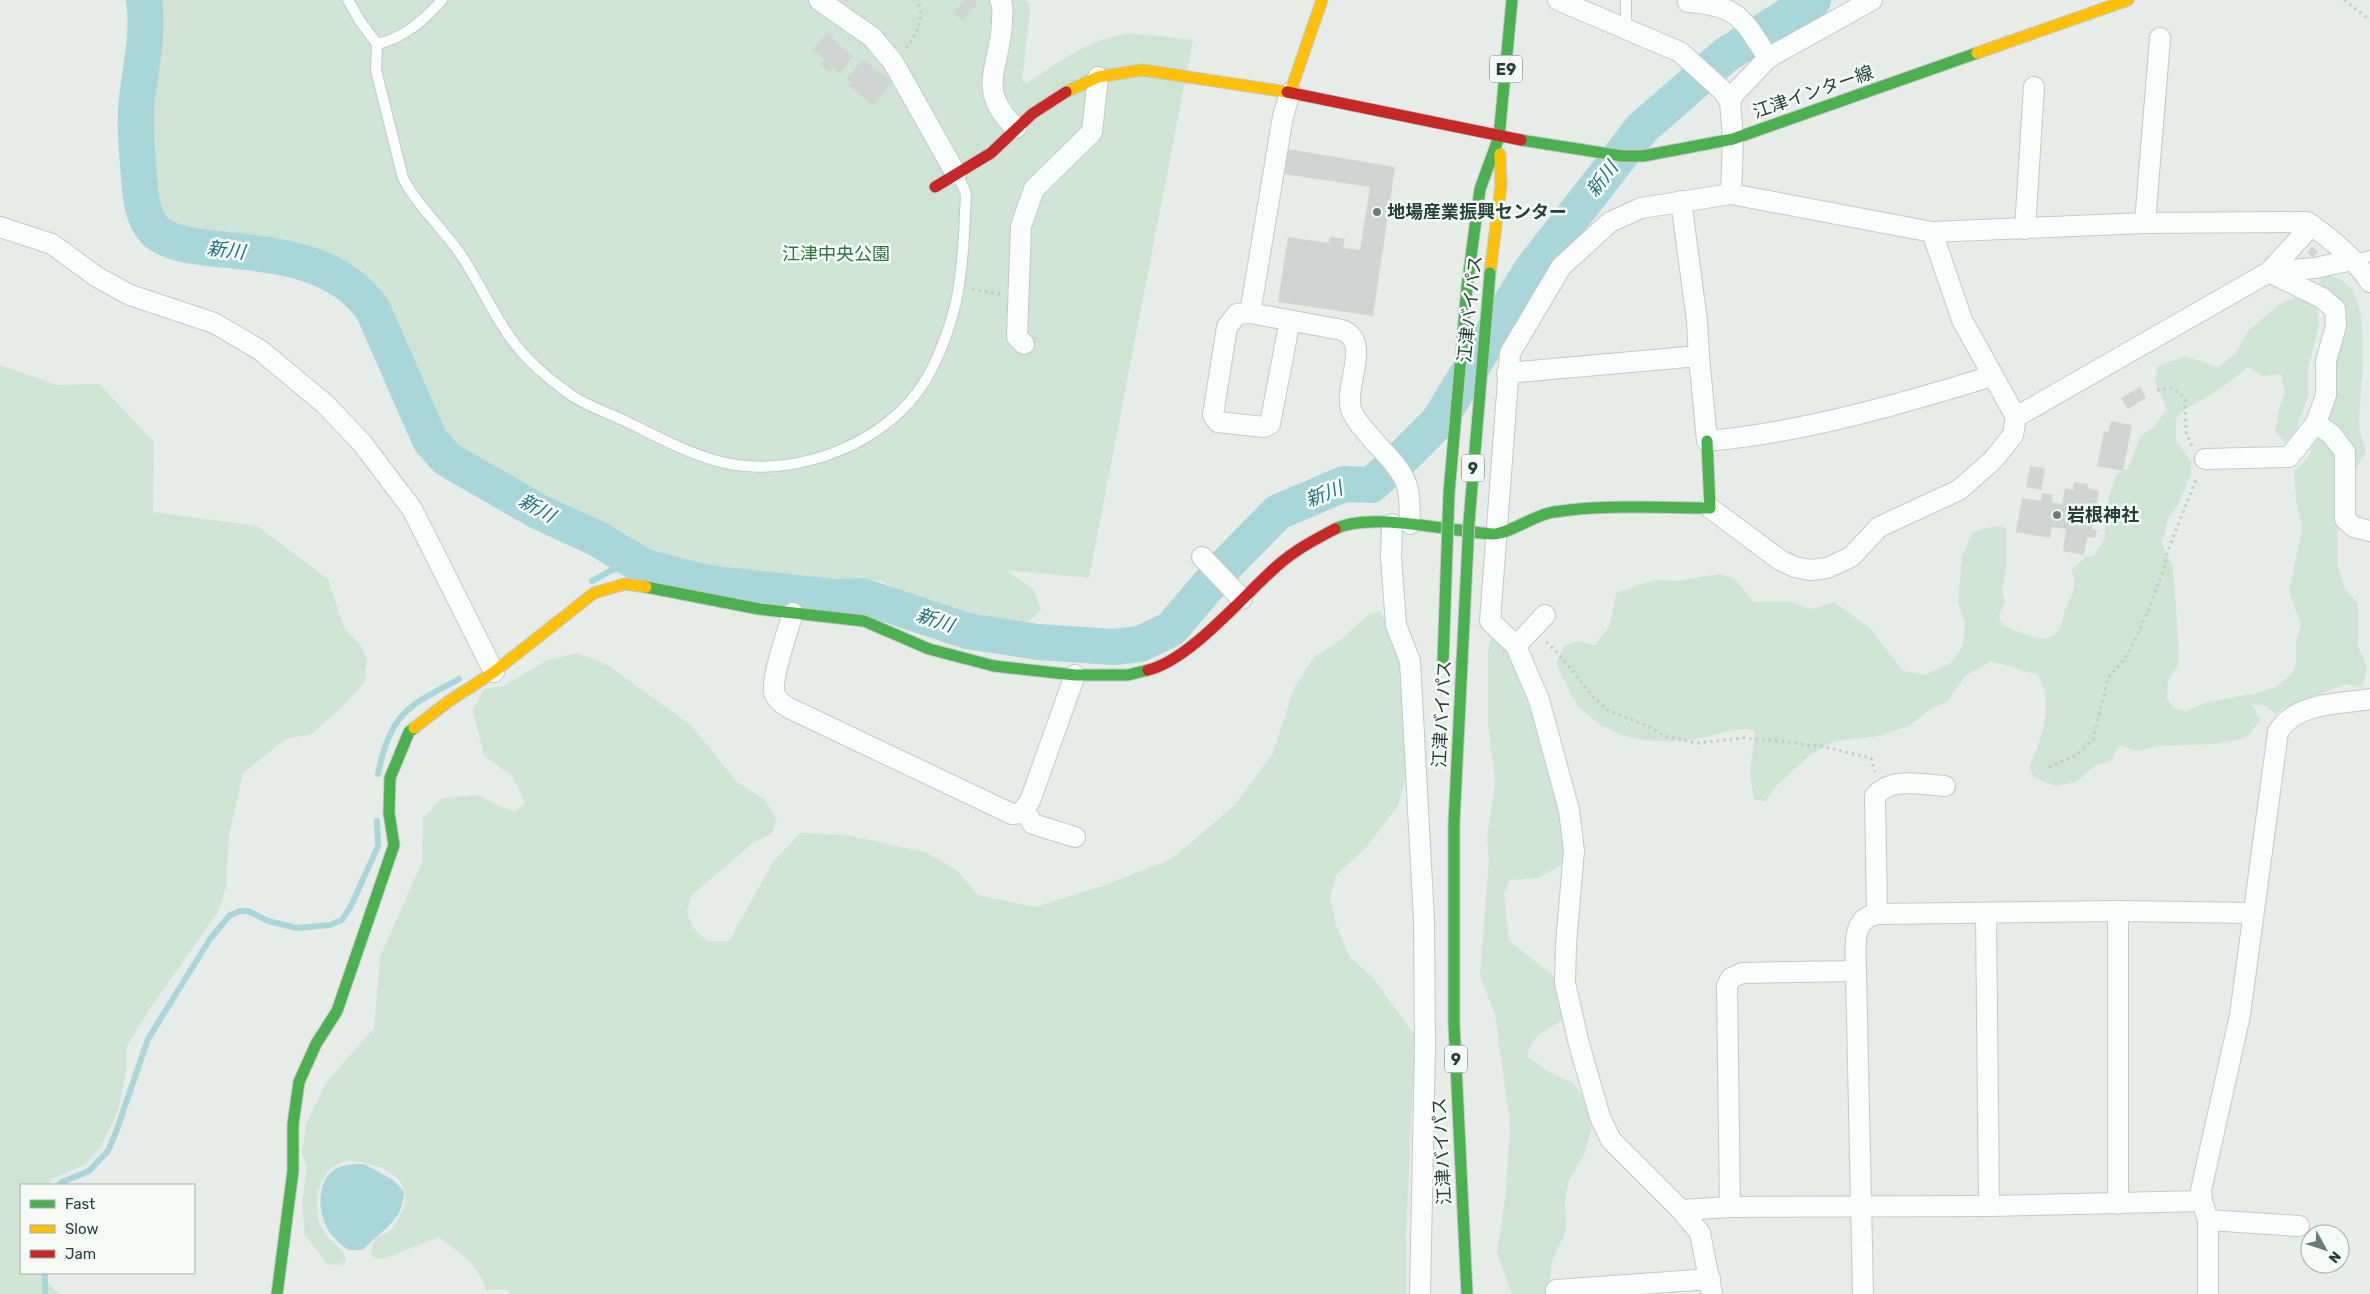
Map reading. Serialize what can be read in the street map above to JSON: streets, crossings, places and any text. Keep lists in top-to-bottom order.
{
  "streets": {
    "main road": [
      "E9",
      "江津インター線",
      "江津バイパス",
      "9"
    ]
  },
  "crossings": [
    ["E9", "江津インター線"],
    ["E9", "江津バイパス"],
    ["江津インター線", "江津バイパス"]
  ],
  "water": ["新川"],
  "parks": ["江津中央公園"],
  "places": ["地場産業振興センター", "岩根神社"],
  "legend": ["Fast", "Slow", "Jam"],
  "north": "bottom right"
}
